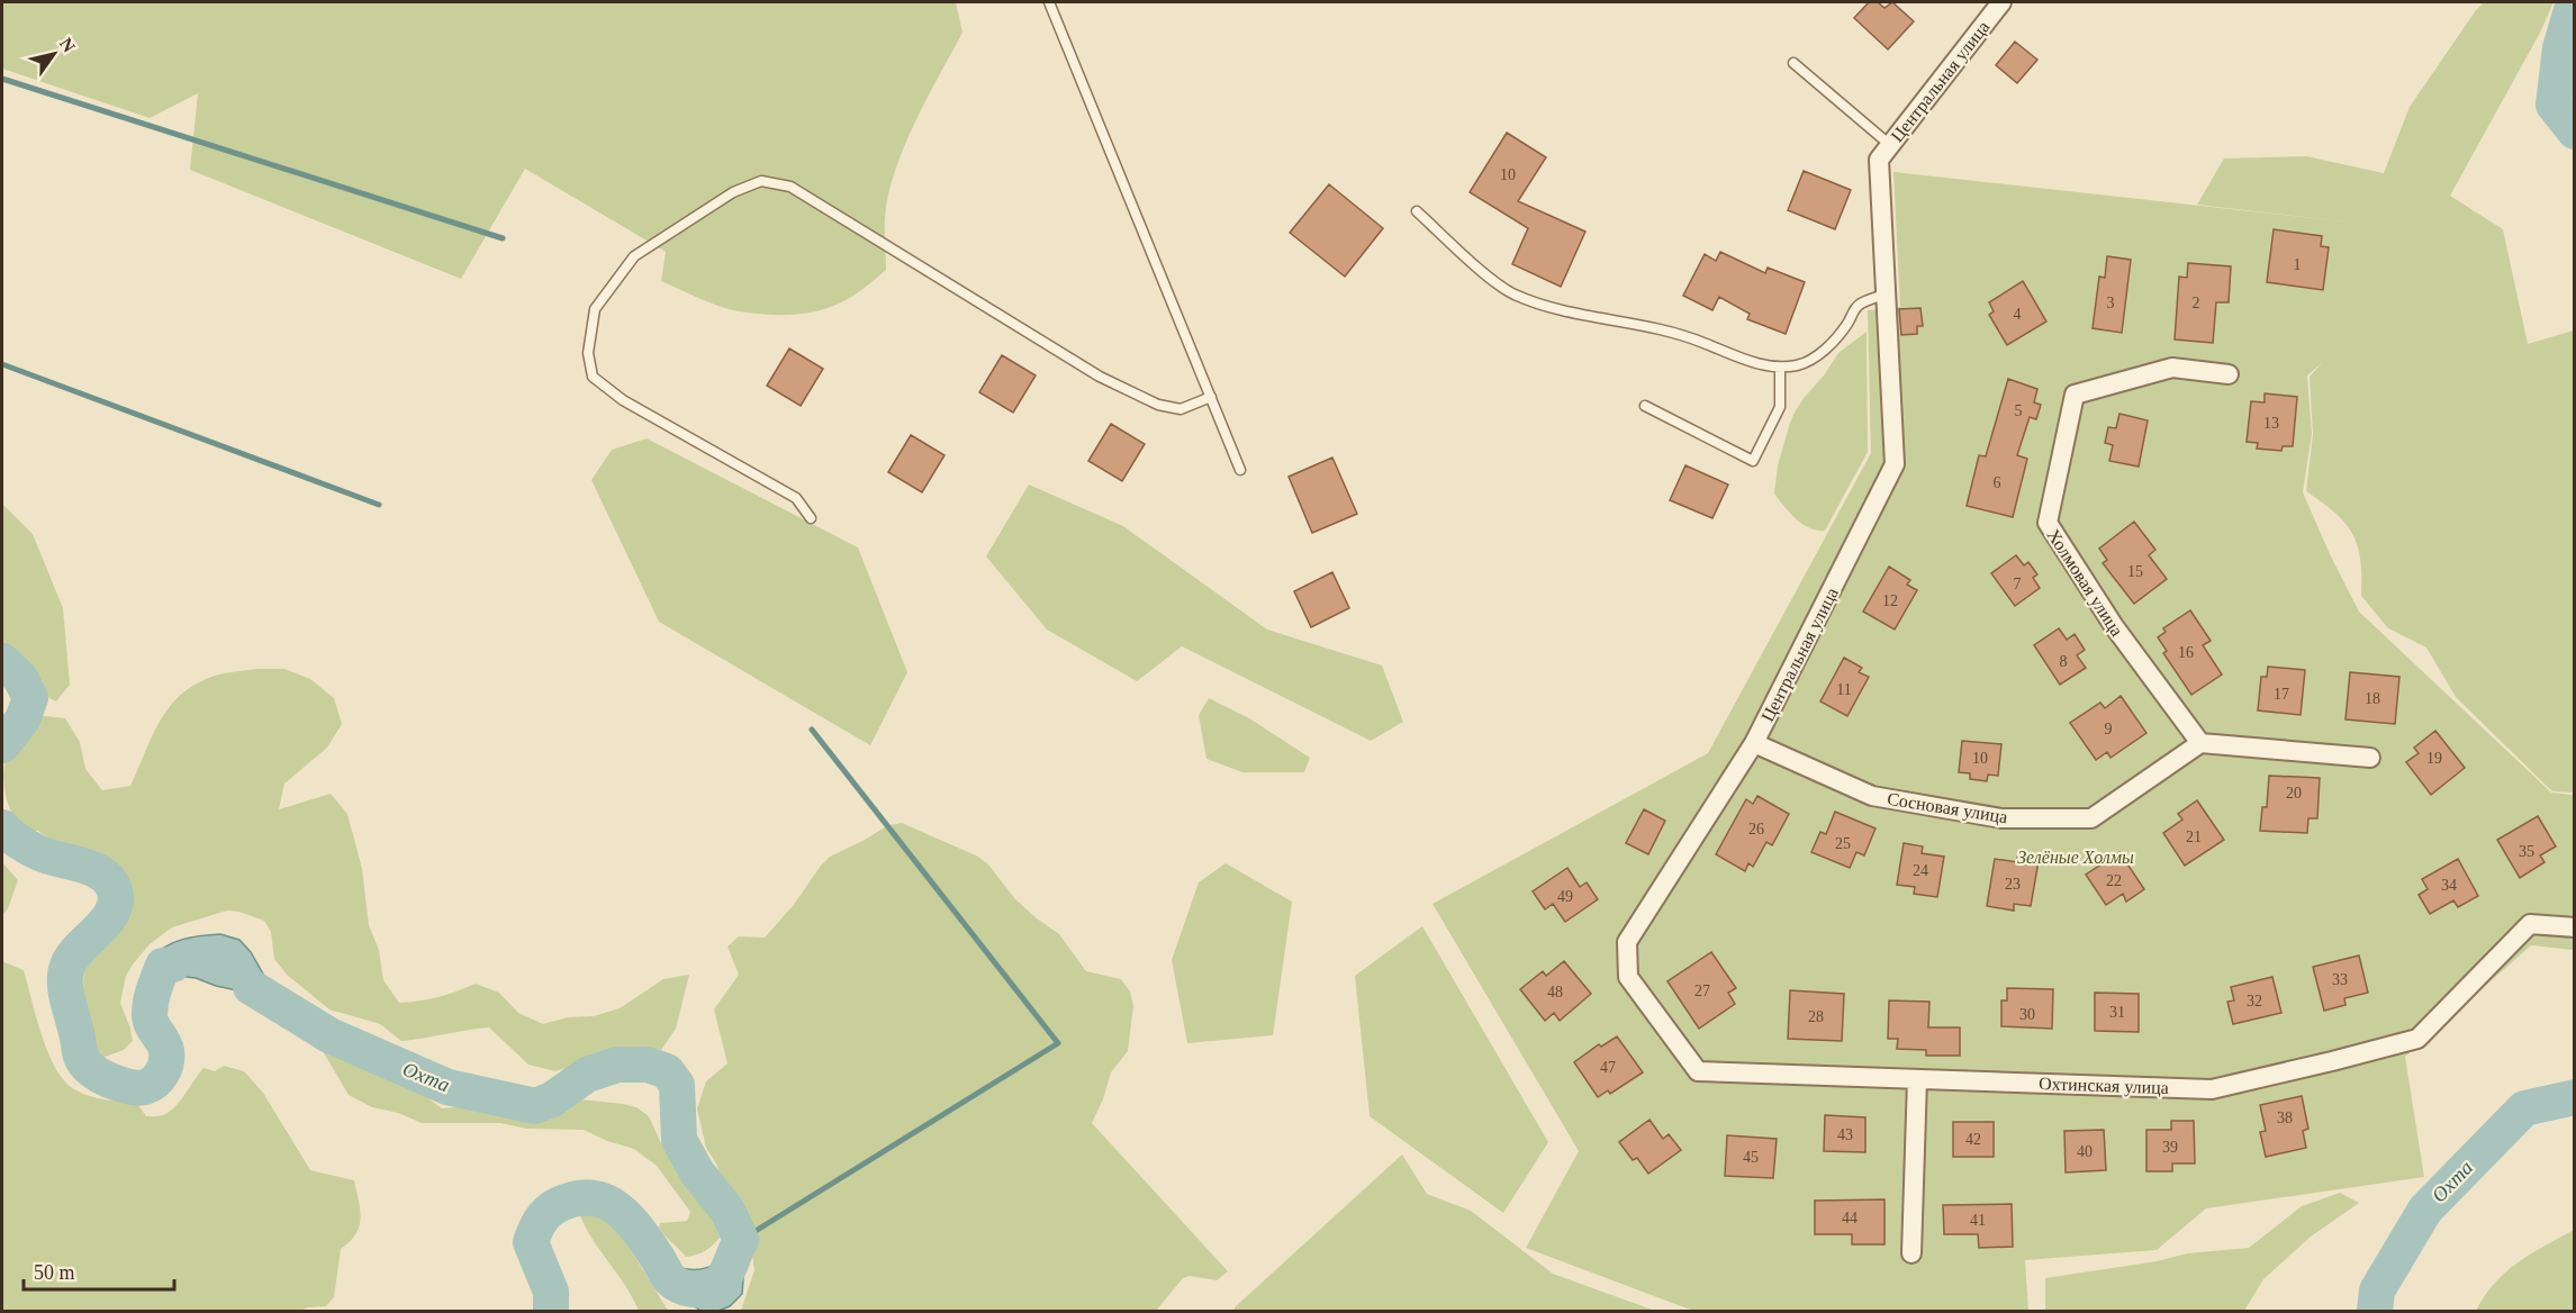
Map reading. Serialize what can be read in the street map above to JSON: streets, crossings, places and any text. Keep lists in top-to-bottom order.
{
  "streets": {
    "street": [
      "Центральная улица",
      "Холмовая улица",
      "Сосновая улица",
      "Охтинская улица"
    ]
  },
  "crossings": [
    ["Центральная улица", "Сосновая улица"],
    ["Центральная улица", "Охтинская улица"],
    ["Холмовая улица", "Сосновая улица"]
  ],
  "water": ["Охта"],
  "parks": ["Зелёные Холмы"],
  "house_numbers": [
    "10",
    "1",
    "3",
    "2",
    "4",
    "5",
    "13",
    "6",
    "15",
    "7",
    "12",
    "16",
    "8",
    "11",
    "17",
    "18",
    "9",
    "10",
    "19",
    "20",
    "26",
    "21",
    "25",
    "35",
    "24",
    "22",
    "23",
    "34",
    "49",
    "33",
    "27",
    "48",
    "32",
    "31",
    "30",
    "28",
    "47",
    "38",
    "43",
    "42",
    "39",
    "40",
    "45",
    "44",
    "41"
  ],
  "scale_bar": "50 m",
  "north": "top right"
}
